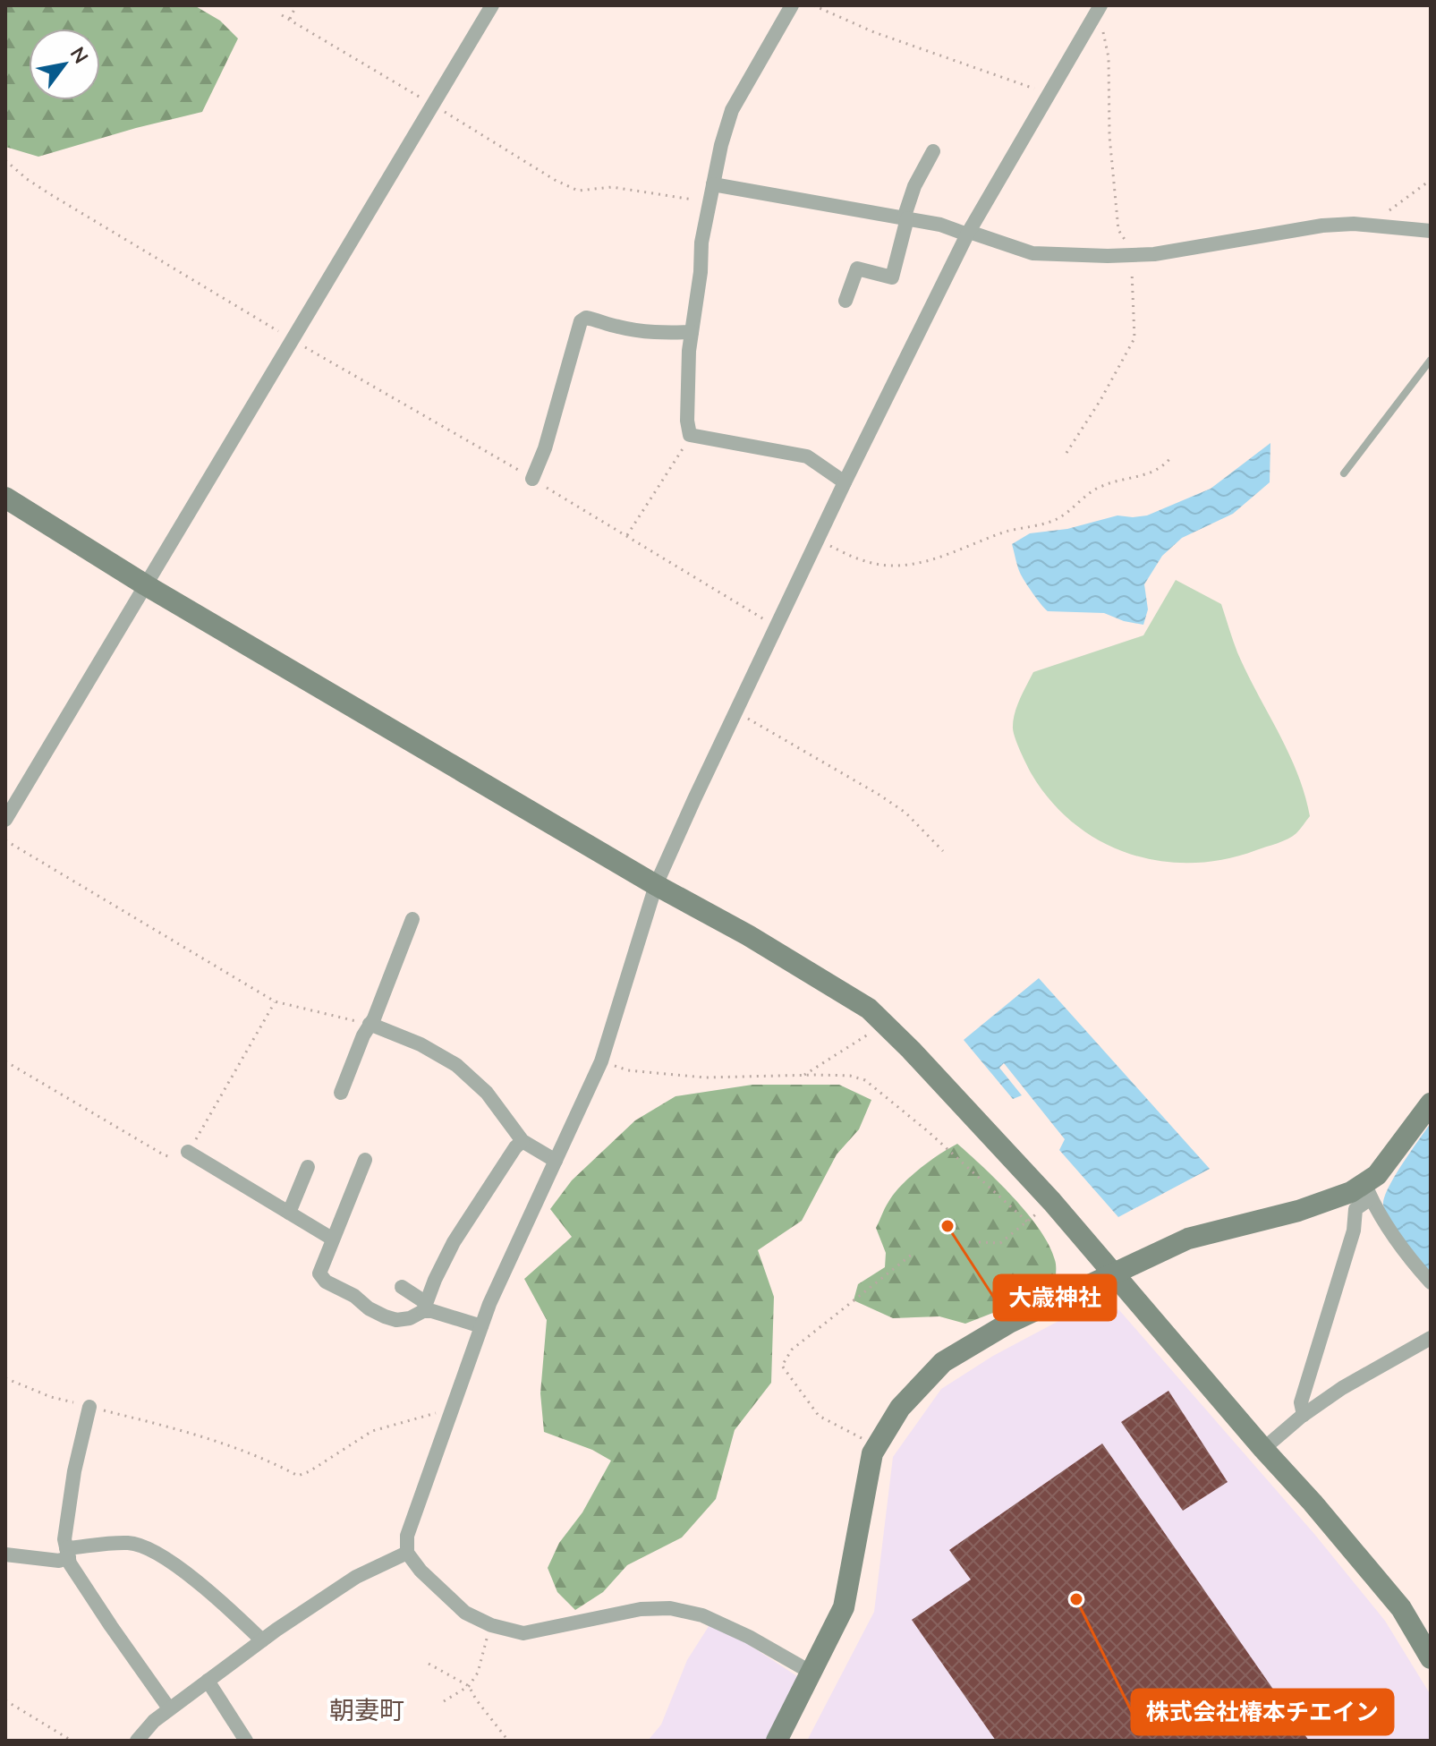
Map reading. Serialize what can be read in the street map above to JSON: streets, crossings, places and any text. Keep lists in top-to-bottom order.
{
  "districts": ["朝妻町"],
  "places": ["大歳神社", "株式会社椿本チエイン"],
  "north": "top right"
}
